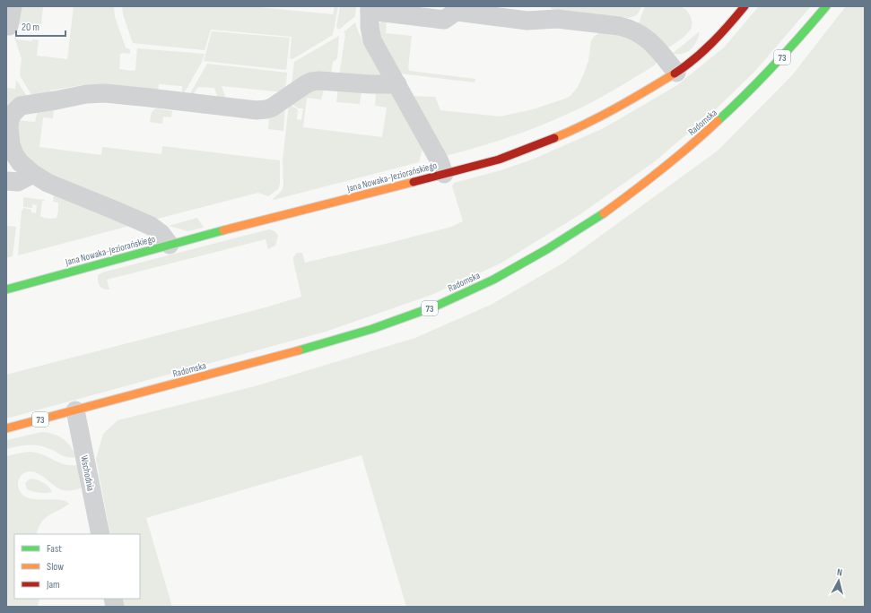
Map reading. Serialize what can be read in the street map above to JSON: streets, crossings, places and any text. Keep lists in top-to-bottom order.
{
  "streets": {
    "main road": ["73", "Radomska", "Jana Nowaka-Jeziorańskiego"],
    "street": ["Wschodnia"]
  },
  "crossings": [
    ["Radomska", "Wschodnia"]
  ],
  "legend": ["Fast", "Slow", "Jam"],
  "scale_bar": "20 m",
  "north": "top"
}
